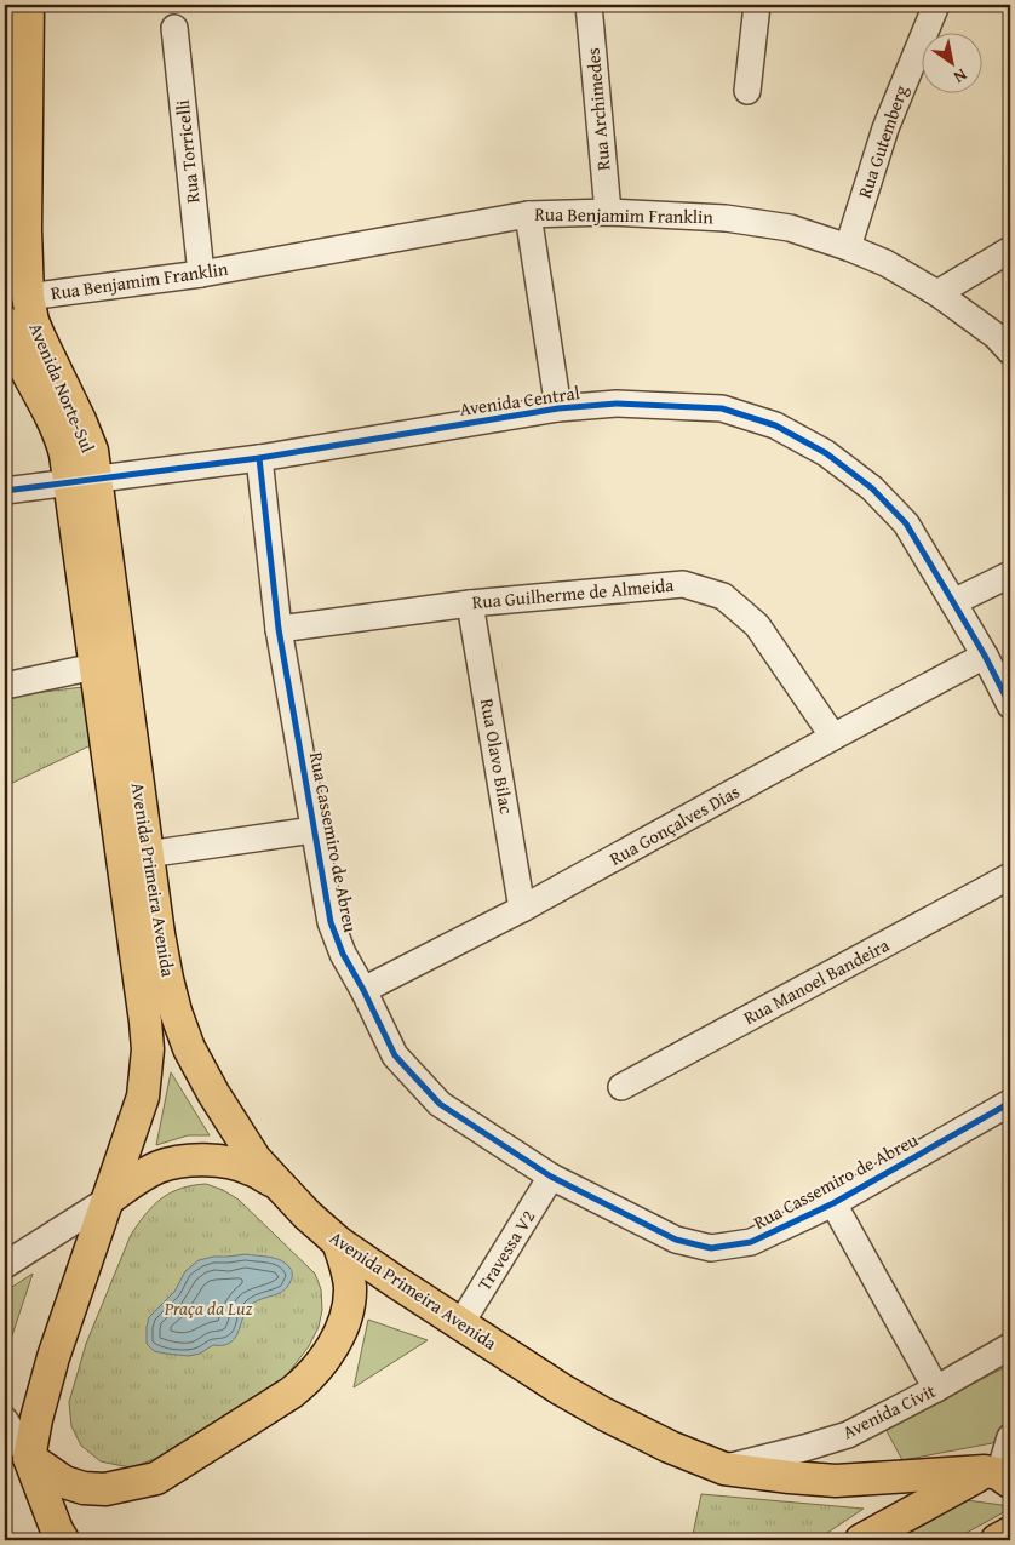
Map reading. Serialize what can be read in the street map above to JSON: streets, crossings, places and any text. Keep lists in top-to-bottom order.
{
  "streets": {
    "main road": ["Avenida Norte-Sul", "Avenida Primeira Avenida"],
    "street": [
      "Rua Archimedes",
      "Rua Gutemberg",
      "Rua Torricelli",
      "Rua Benjamim Franklin",
      "Avenida Central",
      "Rua Guilherme de Almeida",
      "Rua Olavo Bilac",
      "Rua Gonçalves Dias",
      "Rua Cassemiro de Abreu",
      "Rua Manoel Bandeira",
      "Travessa V2",
      "Avenida Civit"
    ]
  },
  "crossings": [
    ["Rua Archimedes", "Rua Benjamim Franklin"],
    ["Rua Gutemberg", "Rua Benjamim Franklin"],
    ["Rua Torricelli", "Rua Benjamim Franklin"],
    ["Rua Benjamim Franklin", "Avenida Norte-Sul"],
    ["Avenida Norte-Sul", "Avenida Central"],
    ["Avenida Norte-Sul", "Avenida Primeira Avenida"],
    ["Avenida Central", "Rua Gonçalves Dias"],
    ["Avenida Central", "Rua Cassemiro de Abreu"],
    ["Avenida Central", "Avenida Primeira Avenida"],
    ["Rua Guilherme de Almeida", "Rua Olavo Bilac"],
    ["Rua Guilherme de Almeida", "Rua Gonçalves Dias"],
    ["Rua Guilherme de Almeida", "Rua Cassemiro de Abreu"],
    ["Rua Olavo Bilac", "Rua Gonçalves Dias"],
    ["Rua Gonçalves Dias", "Rua Cassemiro de Abreu"],
    ["Rua Cassemiro de Abreu", "Travessa V2"],
    ["Avenida Primeira Avenida", "Travessa V2"],
    ["Avenida Primeira Avenida", "Avenida Civit"]
  ],
  "parks": ["Praça da Luz"],
  "north": "bottom right"
}
